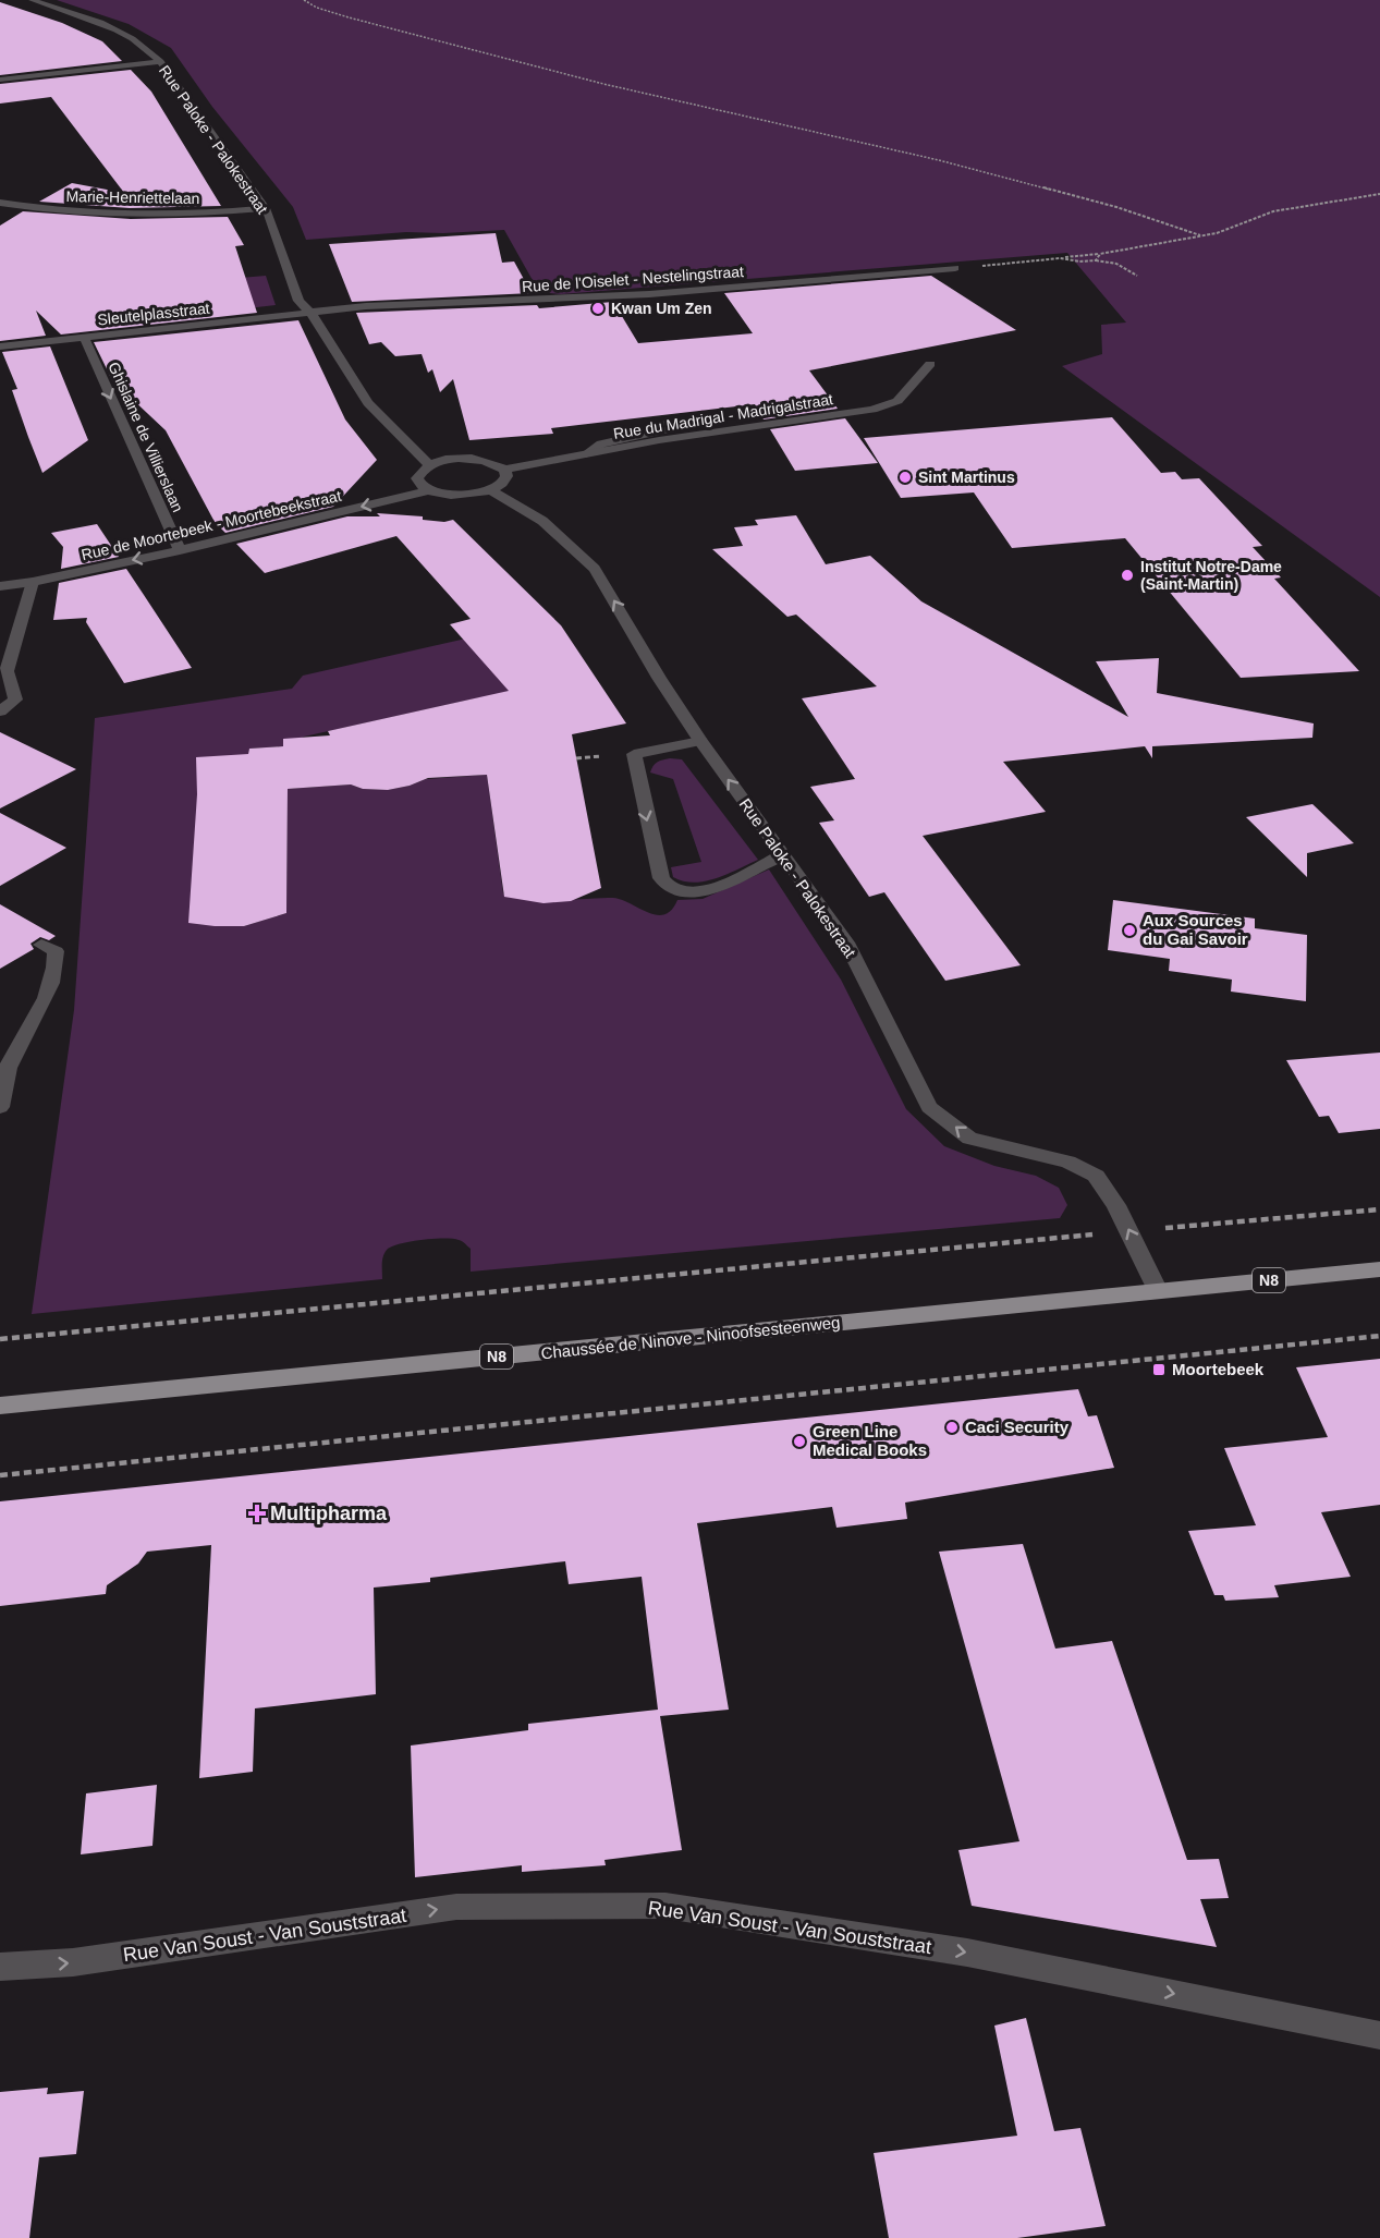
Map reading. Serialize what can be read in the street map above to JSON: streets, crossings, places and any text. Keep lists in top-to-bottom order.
{
  "streets": {
    "main road": ["N8", "Chaussée de Ninove - Ninoofsesteenweg"],
    "street": [
      "Rue Paloke - Palokestraat",
      "Marie-Henriettelaan",
      "Rue de l'Oiselet - Nestelingstraat",
      "Sleutelplasstraat",
      "Rue du Madrigal - Madrigalstraat",
      "Ghislaine de Villierslaan",
      "Rue de Moortebeek - Moortebeekstraat",
      "Rue Van Soust - Van Souststraat"
    ]
  },
  "crossings": [
    ["Rue Paloke - Palokestraat", "Marie-Henriettelaan"],
    ["Rue Paloke - Palokestraat", "Rue de l'Oiselet - Nestelingstraat"],
    ["Rue Paloke - Palokestraat", "Sleutelplasstraat"],
    ["Rue Paloke - Palokestraat", "Chaussée de Ninove - Ninoofsesteenweg"],
    ["Rue de l'Oiselet - Nestelingstraat", "Sleutelplasstraat"],
    ["Sleutelplasstraat", "Ghislaine de Villierslaan"],
    ["Ghislaine de Villierslaan", "Rue de Moortebeek - Moortebeekstraat"]
  ],
  "one_way": [
    "Rue Paloke - Palokestraat",
    "Ghislaine de Villierslaan",
    "Rue de Moortebeek - Moortebeekstraat",
    "Rue Van Soust - Van Souststraat"
  ],
  "places": {
    "other": [
      "Kwan Um Zen",
      "Sint Martinus",
      "Institut Notre-Dame (Saint-Martin)",
      "Aux Sources du Gai Savoir",
      "Caci Security",
      "Green Line Medical Books"
    ],
    "transit": ["Moortebeek"],
    "health": ["Multipharma"]
  }
}
